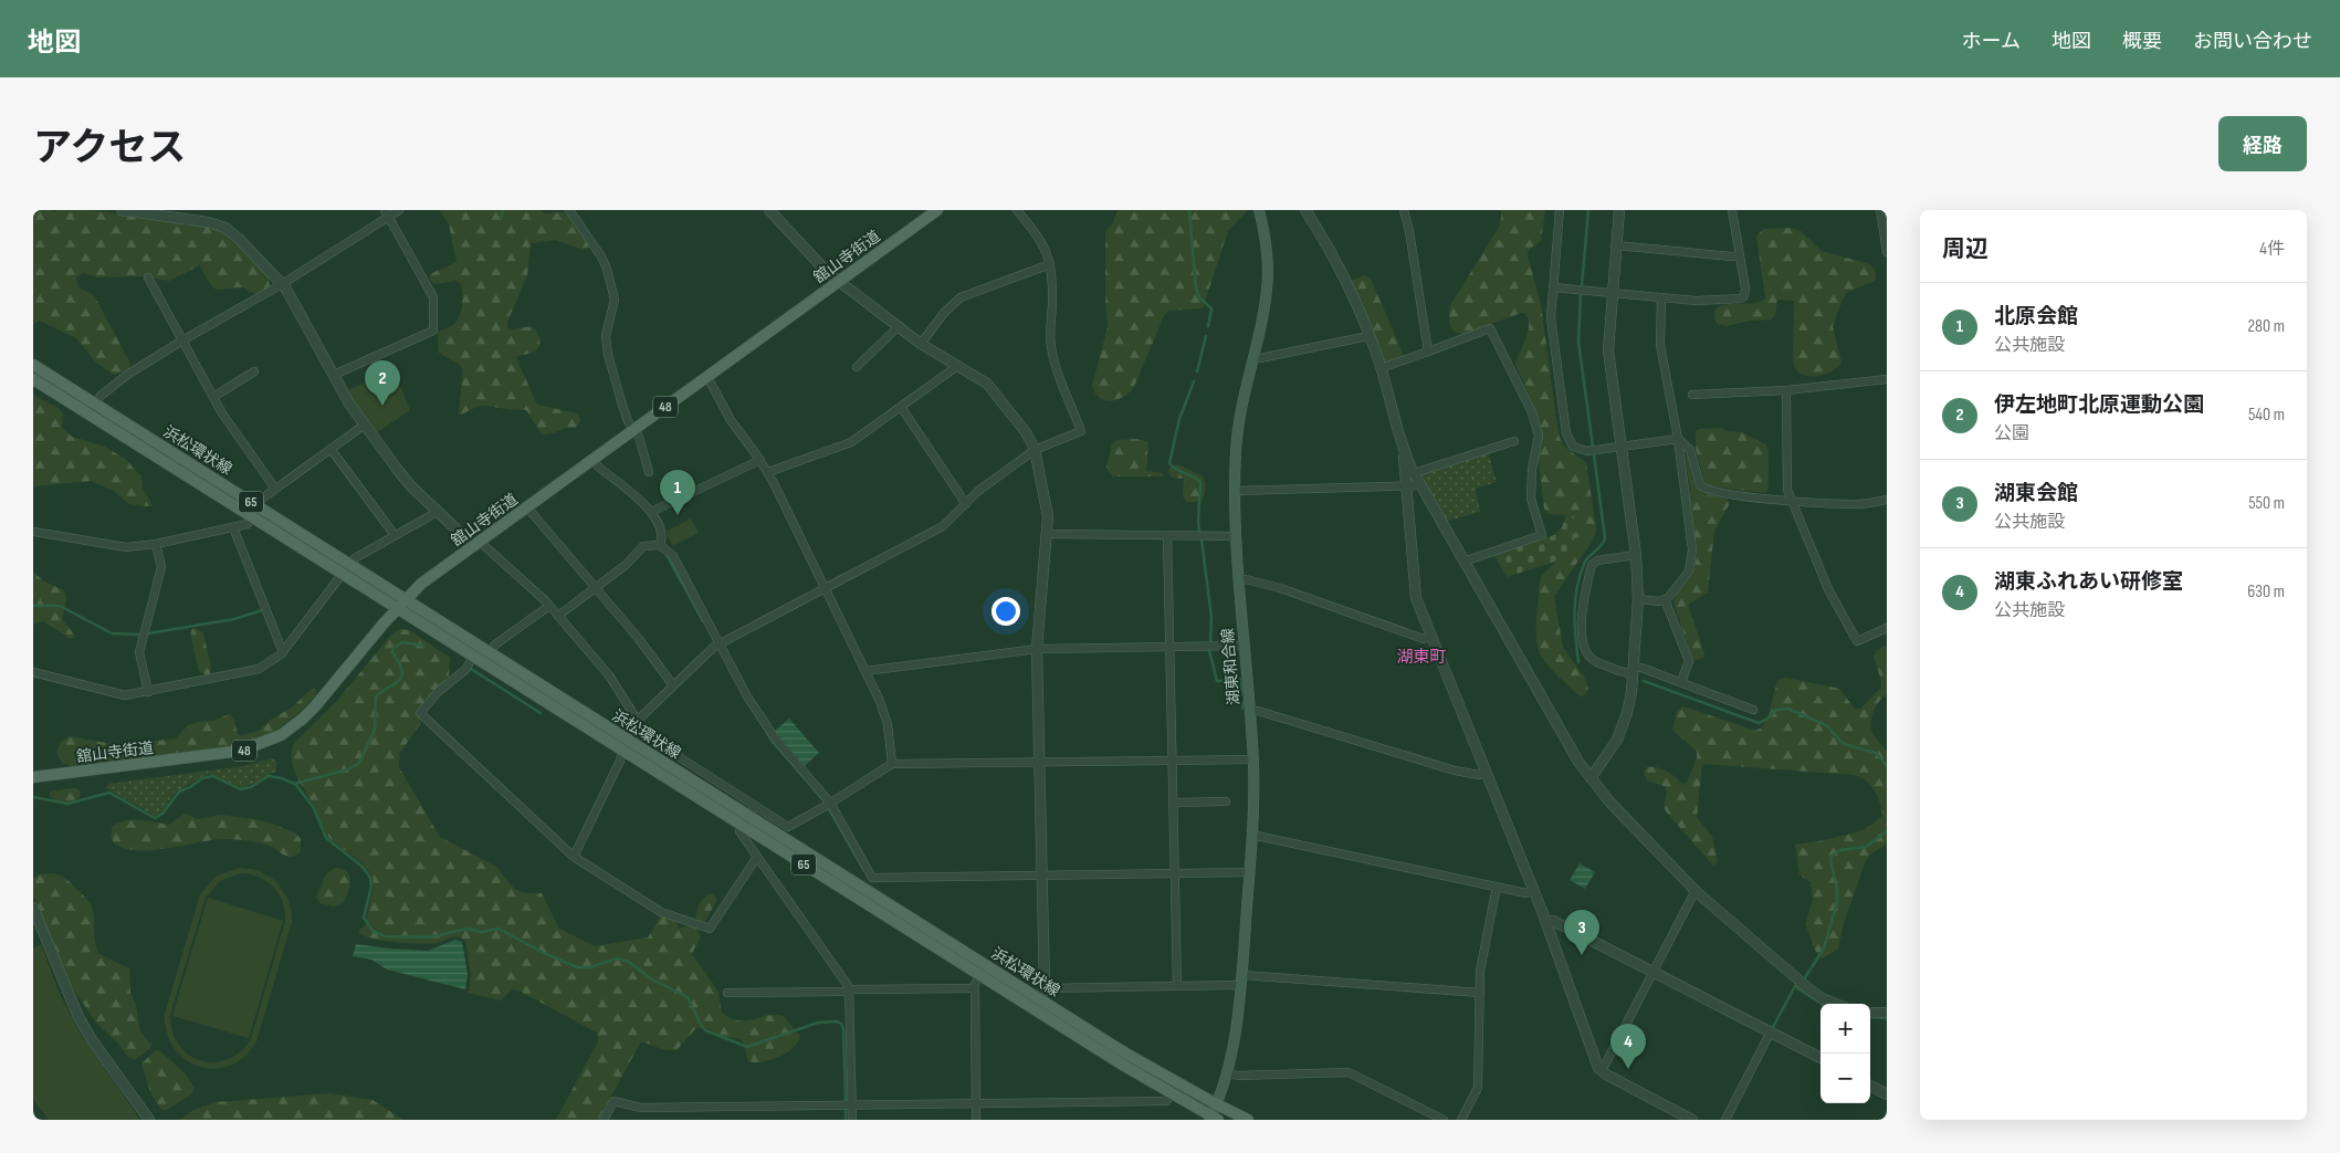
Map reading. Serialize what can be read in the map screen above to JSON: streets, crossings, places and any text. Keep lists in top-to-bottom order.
{
  "streets": {
    "main road": [
      "舘山寺街道",
      "48",
      "浜松環状線",
      "65",
      "湖東和合線"
    ]
  },
  "crossings": [
    ["舘山寺街道", "浜松環状線"],
    ["浜松環状線", "湖東和合線"]
  ],
  "districts": ["湖東町"],
  "page": {
    "header": "地図",
    "nav": [
      "ホーム",
      "地図",
      "概要",
      "お問い合わせ"
    ],
    "title": "アクセス",
    "buttons": "経路",
    "heading": ["周辺", "4件"],
    "list": [
      {
        "mark": "1",
        "name": "北原会館",
        "note": "公共施設",
        "value": "280 m"
      },
      {
        "mark": "2",
        "name": "伊左地町北原運動公園",
        "note": "公園",
        "value": "540 m"
      },
      {
        "mark": "3",
        "name": "湖東会館",
        "note": "公共施設",
        "value": "550 m"
      },
      {
        "mark": "4",
        "name": "湖東ふれあい研修室",
        "note": "公共施設",
        "value": "630 m"
      }
    ],
    "pins": [
      "2",
      "1",
      "3",
      "4"
    ],
    "map_buttons": ["+", "−"]
  }
}
